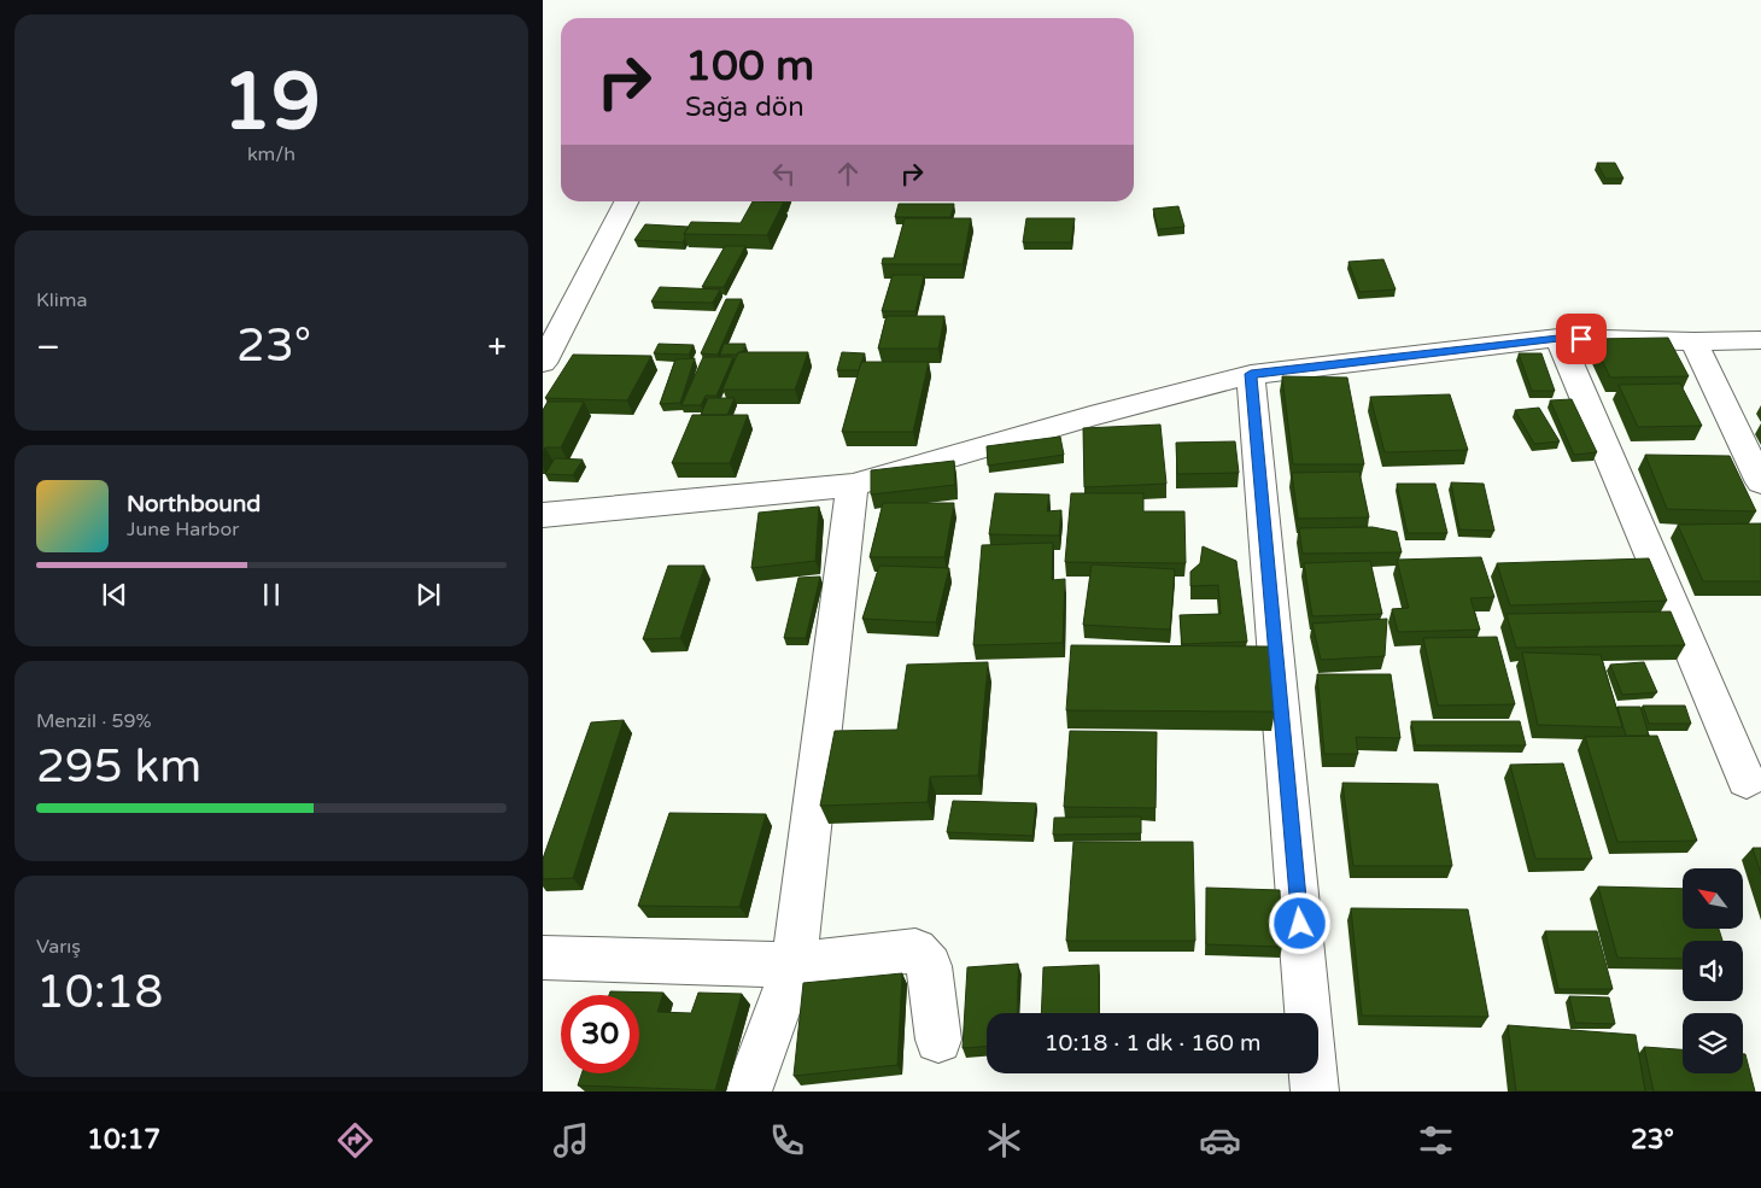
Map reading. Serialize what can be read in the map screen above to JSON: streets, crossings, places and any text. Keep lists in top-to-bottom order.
{
  "north": "top left",
  "page": {
    "tile": [
      ["19", "km/h"],
      "Klima",
      ["Menzil · 59%", "295 km"],
      ["Varış", "10:18"]
    ],
    "turn": ["100 m", "Sağa dön"],
    "heat": ["−", "23°", "+"],
    "song": ["Northbound", "June Harbor"],
    "limit": "30",
    "trip": "10:18 · 1 dk · 160 m",
    "tabs": ["10:17", "23°"]
  }
}
